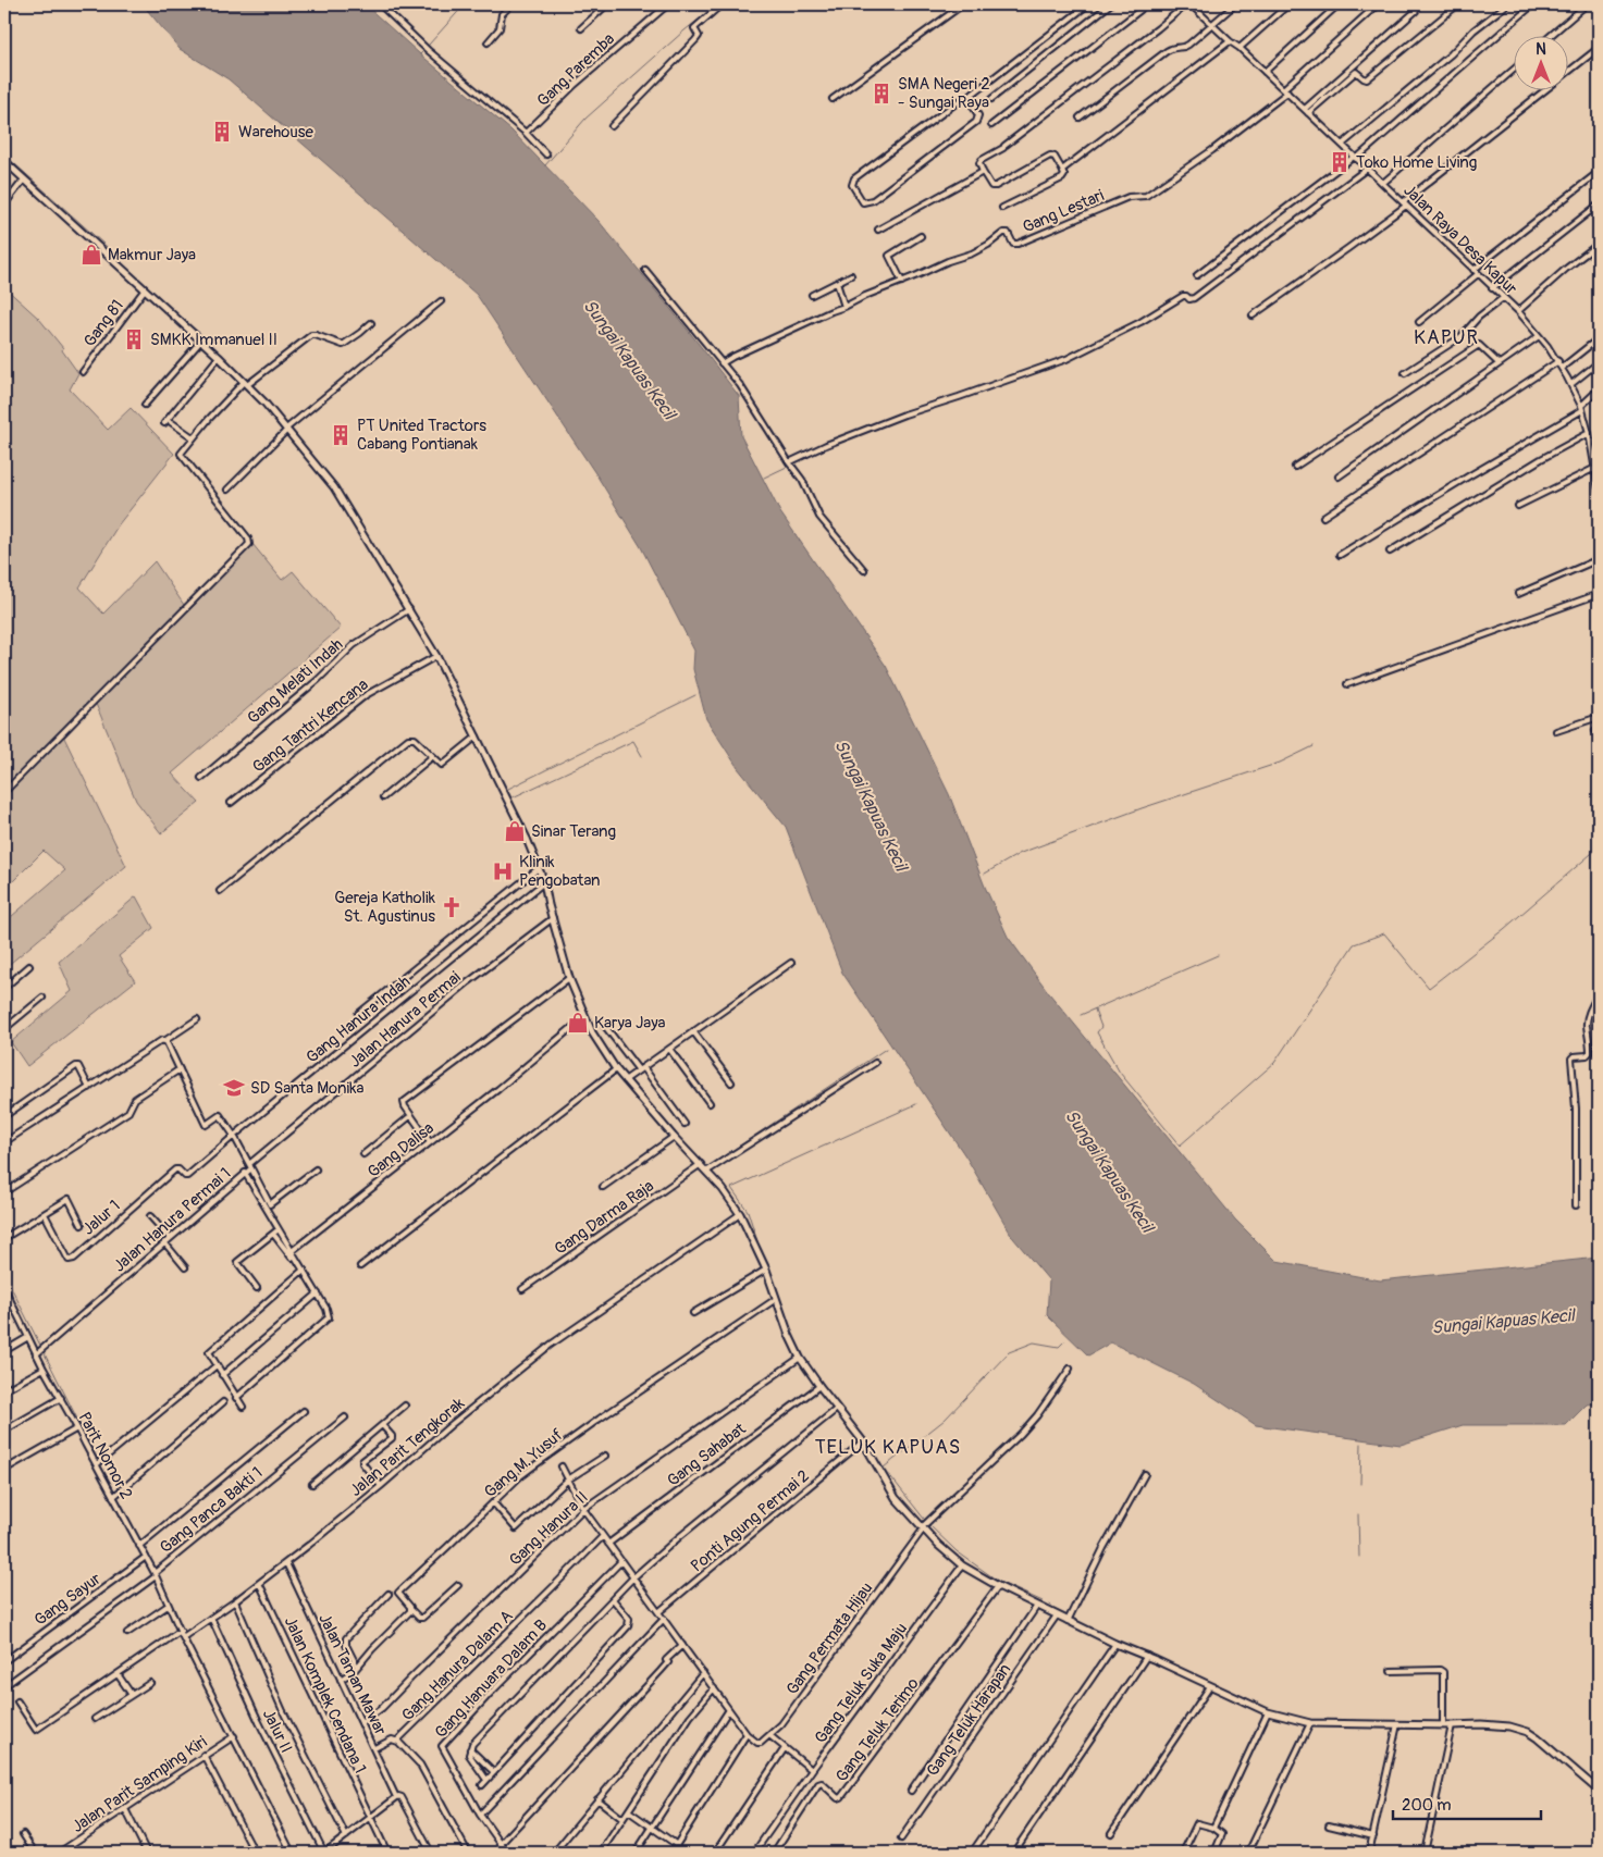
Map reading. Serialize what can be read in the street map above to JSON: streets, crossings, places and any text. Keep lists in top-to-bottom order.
{
  "streets": {
    "street": [
      "Gang Paremba",
      "Gang Lestari",
      "Jalan Raya Desa Kapur",
      "Gang 81",
      "Gang Melati Indah",
      "Gang Tantri Kencana",
      "Gang Hanura Indah",
      "Jalan Hanura Permai",
      "Gang Dalisa",
      "Jalur 1",
      "Gang Darma Raja",
      "Jalan Hanura Permai 1",
      "Jalan Parit Tengkorak",
      "Gang Sahabat",
      "Parit Nomor 2",
      "Gang M. Yusuf",
      "Gang Panca Bakti 1",
      "Ponti Agung Permai 2",
      "Gang Hanura II",
      "Gang Sayur",
      "Gang Permata Hijau",
      "Gang Hanura Dalam A",
      "Jalan Taman Mawar",
      "Gang Hanuara Dalam B",
      "Gang Teluk Suka Maju",
      "Jalan Komplek Cendana 1",
      "Gang Teluk Harapan",
      "Gang Teluk Terimo",
      "Jalur II",
      "Jalan Parit Samping Kiri"
    ]
  },
  "crossings": [
    ["Gang Lestari", "Jalan Raya Desa Kapur"],
    ["Gang Hanura Indah", "Jalur 1"],
    ["Jalan Hanura Permai", "Jalan Hanura Permai 1"],
    ["Jalan Hanura Permai 1", "Parit Nomor 2"],
    ["Jalan Parit Tengkorak", "Parit Nomor 2"],
    ["Jalan Parit Tengkorak", "Jalan Taman Mawar"],
    ["Jalan Parit Tengkorak", "Jalan Komplek Cendana 1"],
    ["Jalan Parit Tengkorak", "Jalur II"],
    ["Parit Nomor 2", "Gang Panca Bakti 1"],
    ["Parit Nomor 2", "Gang Sayur"],
    ["Gang Hanura II", "Jalan Taman Mawar"]
  ],
  "districts": ["KAPUR", "TELUK KAPUAS"],
  "water": ["Sungai Kapuas Kecil"],
  "places": {
    "building": [
      "SMA Negeri 2 - Sungai Raya",
      "Warehouse",
      "Toko Home Living",
      "SMKK Immanuel II",
      "PT United Tractors Cabang Pontianak"
    ],
    "shop": ["Makmur Jaya", "Sinar Terang", "Karya Jaya"],
    "hospital": ["Klinik Pengobatan"],
    "church": ["Gereja Katholik St. Agustinus"],
    "school or university": ["SD Santa Monika"]
  },
  "scale_bar": "200 m",
  "north": "top"
}
